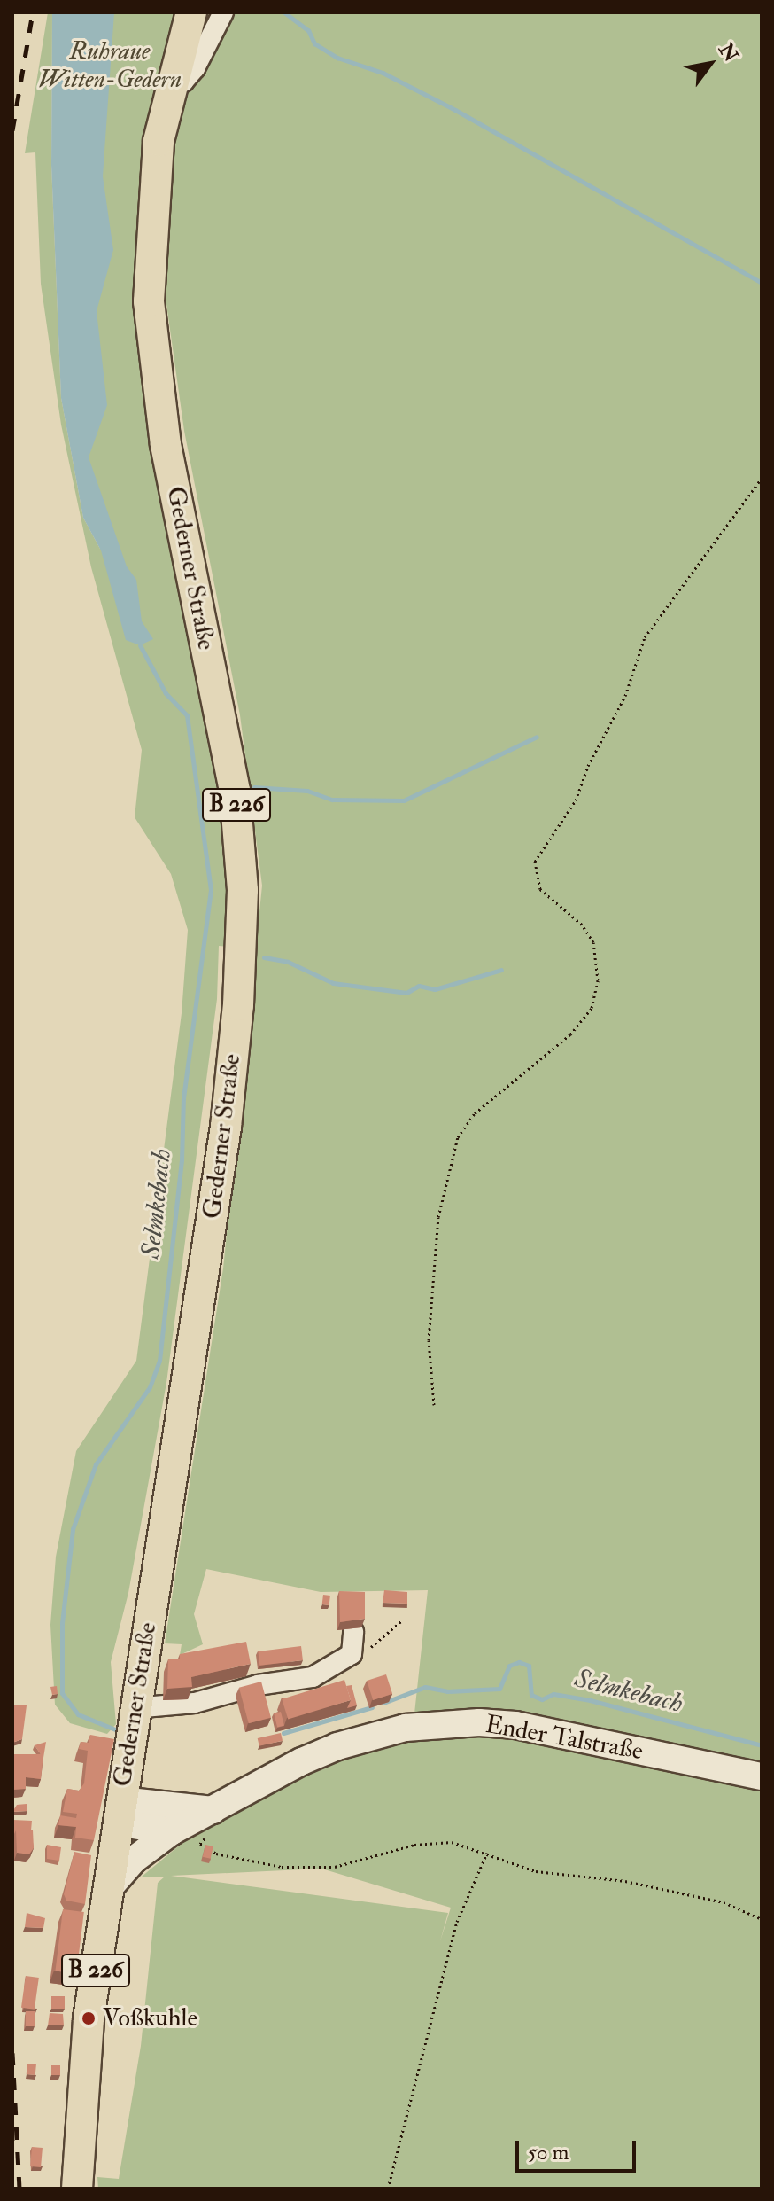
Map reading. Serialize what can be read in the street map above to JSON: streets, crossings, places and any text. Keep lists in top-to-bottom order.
{
  "streets": {
    "main road": ["Gederner Straße", "B 226", "Ender Talstraße"]
  },
  "crossings": [
    ["Gederner Straße", "Ender Talstraße"]
  ],
  "water": ["Selmkebach"],
  "parks": ["Ruhraue Witten-Gedern"],
  "places": ["Voßkuhle"],
  "scale_bar": "50 m",
  "north": "top right"
}
